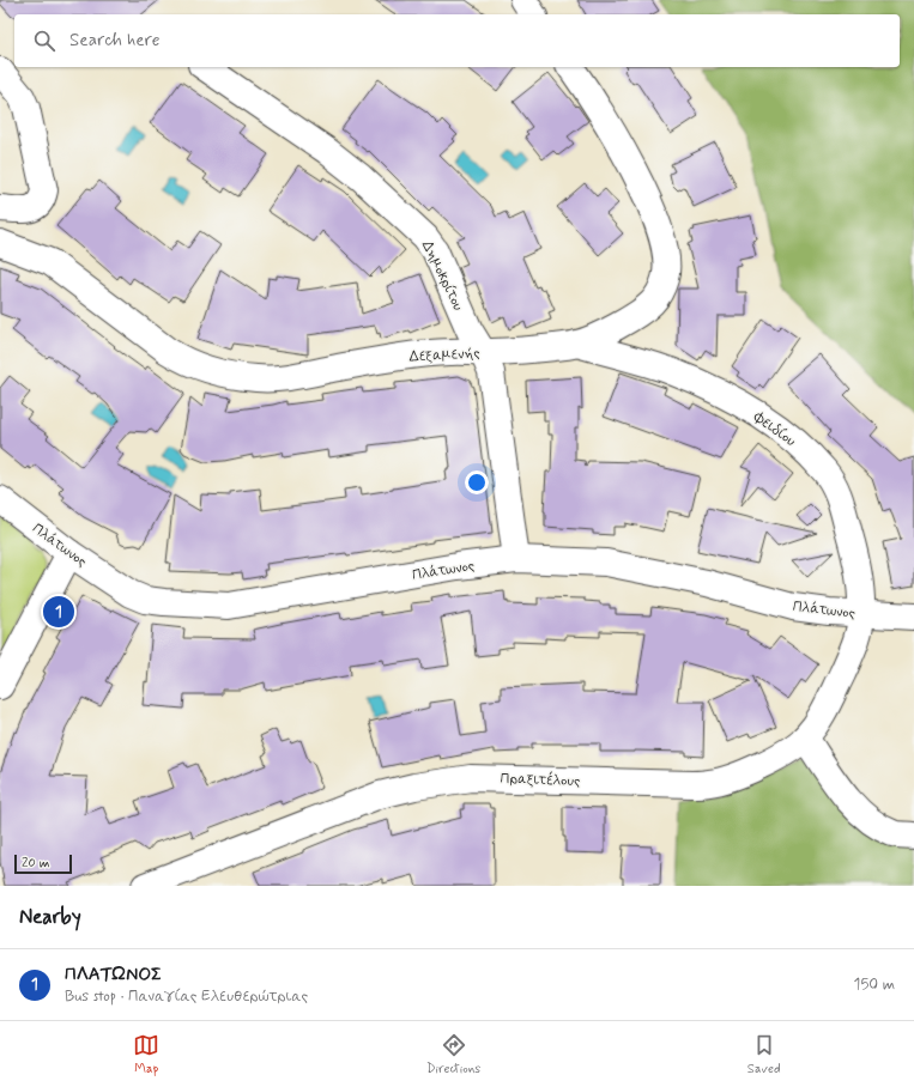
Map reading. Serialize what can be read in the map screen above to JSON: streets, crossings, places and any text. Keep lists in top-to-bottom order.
{
  "streets": {
    "street": [
      "Δημοκρίτου",
      "Δεξαμενής",
      "Φειδίου",
      "Πλάτωνος",
      "Πραξιτέλους"
    ]
  },
  "crossings": [
    ["Δημοκρίτου", "Δεξαμενής"],
    ["Δημοκρίτου", "Πλάτωνος"],
    ["Δεξαμενής", "Φειδίου"],
    ["Φειδίου", "Πλάτωνος"],
    ["Φειδίου", "Πραξιτέλους"],
    ["Πλάτωνος", "Πραξιτέλους"]
  ],
  "scale_bar": "20 m",
  "page": {
    "search": "Search here",
    "pins": "1",
    "scale": "20 m",
    "heading": "Nearby",
    "list": [
      {
        "mark": "1",
        "name": "ΠΛΑΤΩΝΟΣ",
        "note": "Bus stop · Παναγίας Ελευθερώτριας",
        "value": "150 m"
      }
    ],
    "nav": ["Map", "Directions", "Saved"]
  }
}
